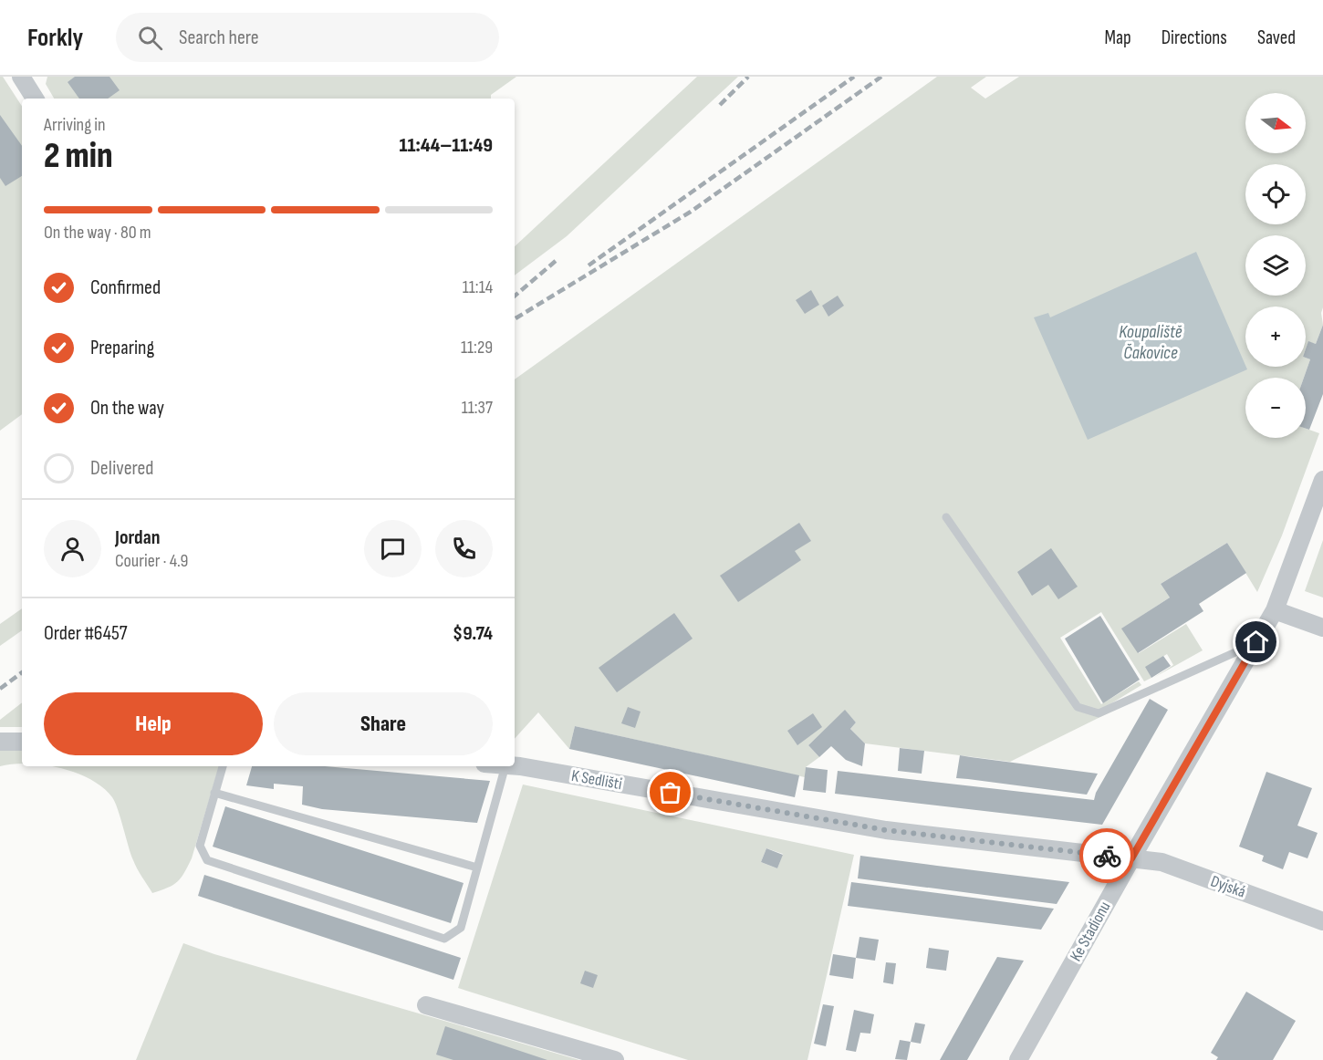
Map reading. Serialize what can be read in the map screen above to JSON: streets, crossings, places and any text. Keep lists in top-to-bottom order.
{
  "streets": {
    "street": ["K Sedlišti", "Dyjská", "Ke Stadionu"]
  },
  "crossings": [
    ["K Sedlišti", "Dyjská"],
    ["K Sedlišti", "Ke Stadionu"],
    ["Dyjská", "Ke Stadionu"]
  ],
  "water": ["Koupaliště Čakovice"],
  "north": "right",
  "page": {
    "header": "Forkly",
    "search": "Search here",
    "nav": ["Map", "Directions", "Saved"],
    "map_buttons": ["+", "−"],
    "heading": ["2 min", "Arriving in", "11:44–11:49"],
    "panel": [
      "Jordan",
      "Courier · 4.9",
      "Order #6457",
      "$9.74"
    ],
    "bar": "On the way · 80 m",
    "list": [
      ["Confirmed", "11:14"],
      ["Preparing", "11:29"],
      ["On the way", "11:37"],
      "Delivered"
    ],
    "buttons": ["Help", "Share"]
  }
}
